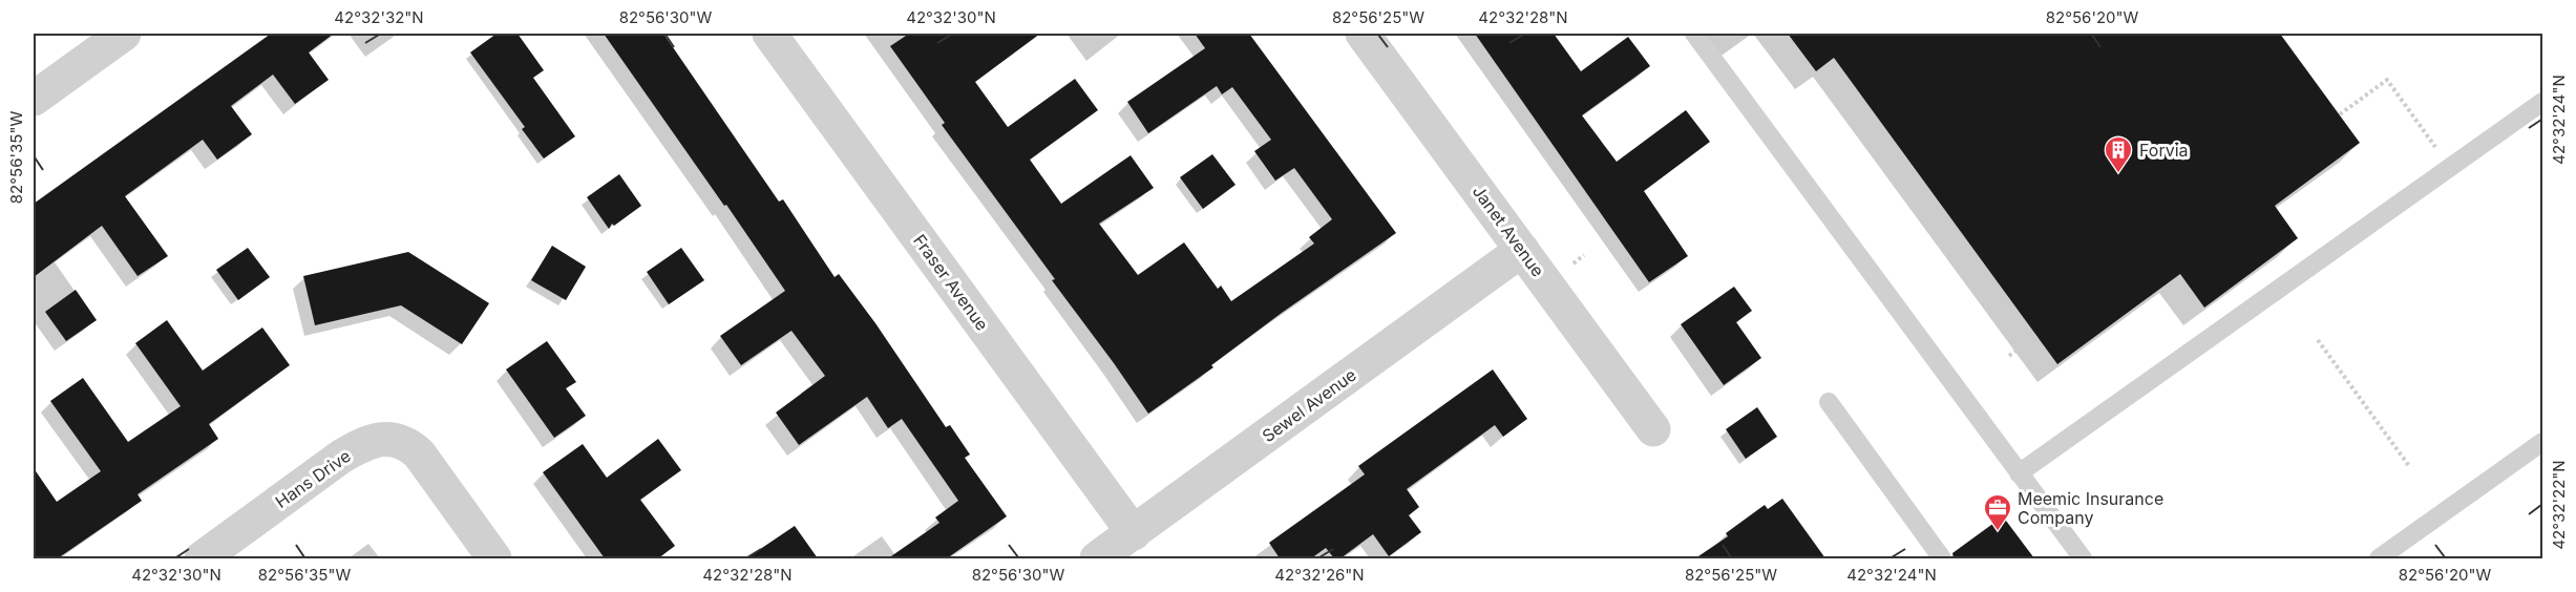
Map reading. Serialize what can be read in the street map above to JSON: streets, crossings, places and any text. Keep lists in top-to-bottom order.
{
  "streets": {
    "street": [
      "Janet Avenue",
      "Fraser Avenue",
      "Sewel Avenue",
      "Hans Drive"
    ]
  },
  "crossings": [
    ["Janet Avenue", "Sewel Avenue"],
    ["Fraser Avenue", "Sewel Avenue"]
  ],
  "places": {
    "building": ["Forvia"],
    "office": ["Meemic Insurance Company"]
  },
  "coordinates": [
    "42°32'32\"N",
    "82°56'30\"W",
    "42°32'30\"N",
    "82°56'25\"W",
    "42°32'28\"N",
    "82°56'20\"W",
    "42°32'24\"N",
    "82°56'35\"W",
    "42°32'22\"N",
    "42°32'26\"N"
  ]
}
